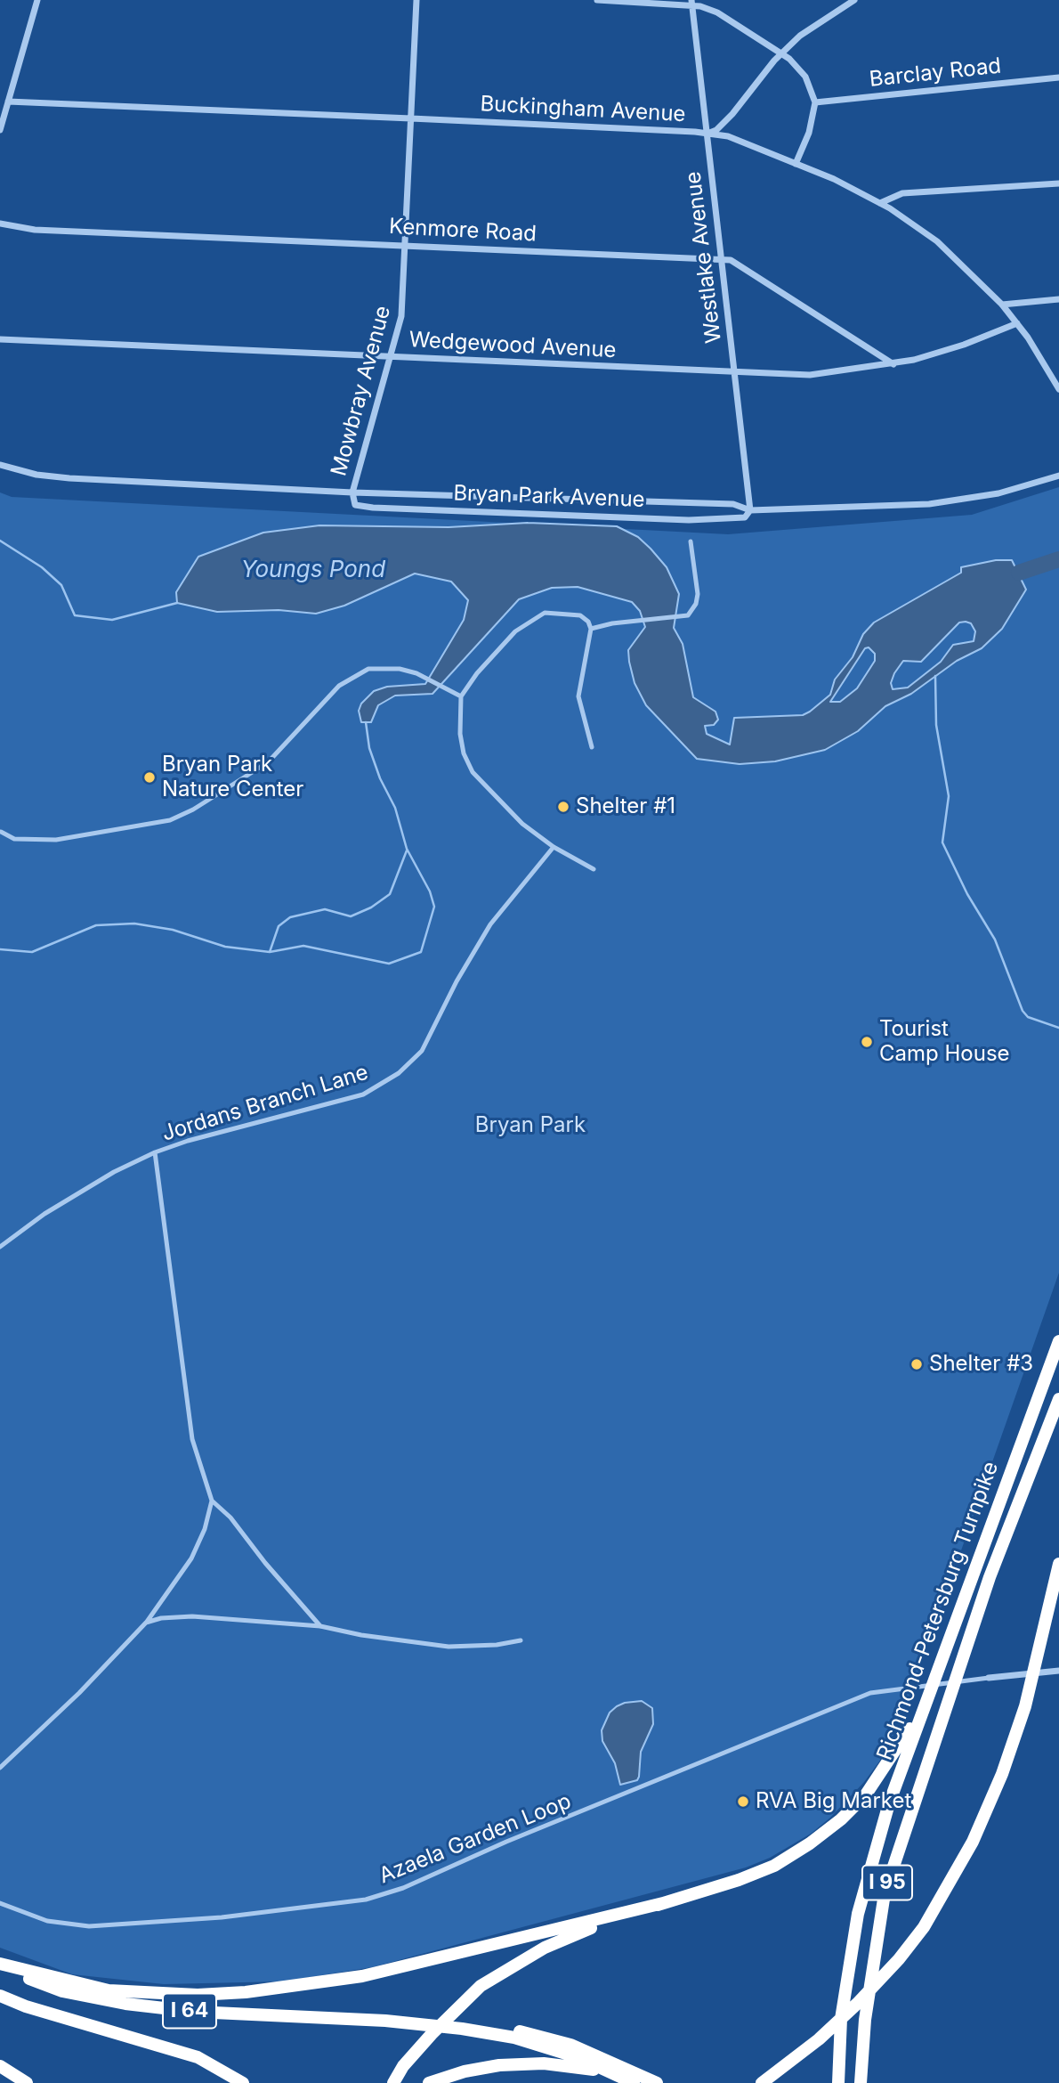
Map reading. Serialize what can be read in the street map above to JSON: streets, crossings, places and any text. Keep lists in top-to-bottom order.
{
  "streets": {
    "highway": ["Richmond-Petersburg Turnpike", "I 95", "I 64"],
    "street": [
      "Barclay Road",
      "Buckingham Avenue",
      "Kenmore Road",
      "Westlake Avenue",
      "Wedgewood Avenue",
      "Mowbray Avenue",
      "Bryan Park Avenue",
      "Jordans Branch Lane",
      "Azaela Garden Loop"
    ]
  },
  "crossings": [
    ["Buckingham Avenue", "Westlake Avenue"],
    ["Buckingham Avenue", "Wedgewood Avenue"],
    ["Buckingham Avenue", "Mowbray Avenue"],
    ["Kenmore Road", "Westlake Avenue"],
    ["Kenmore Road", "Wedgewood Avenue"],
    ["Kenmore Road", "Mowbray Avenue"],
    ["Westlake Avenue", "Wedgewood Avenue"],
    ["Westlake Avenue", "Bryan Park Avenue"],
    ["Wedgewood Avenue", "Mowbray Avenue"],
    ["Mowbray Avenue", "Bryan Park Avenue"]
  ],
  "water": ["Youngs Pond"],
  "parks": ["Bryan Park"],
  "places": [
    "Bryan Park Nature Center",
    "Shelter #1",
    "Tourist Camp House",
    "Shelter #3",
    "RVA Big Market"
  ]
}
